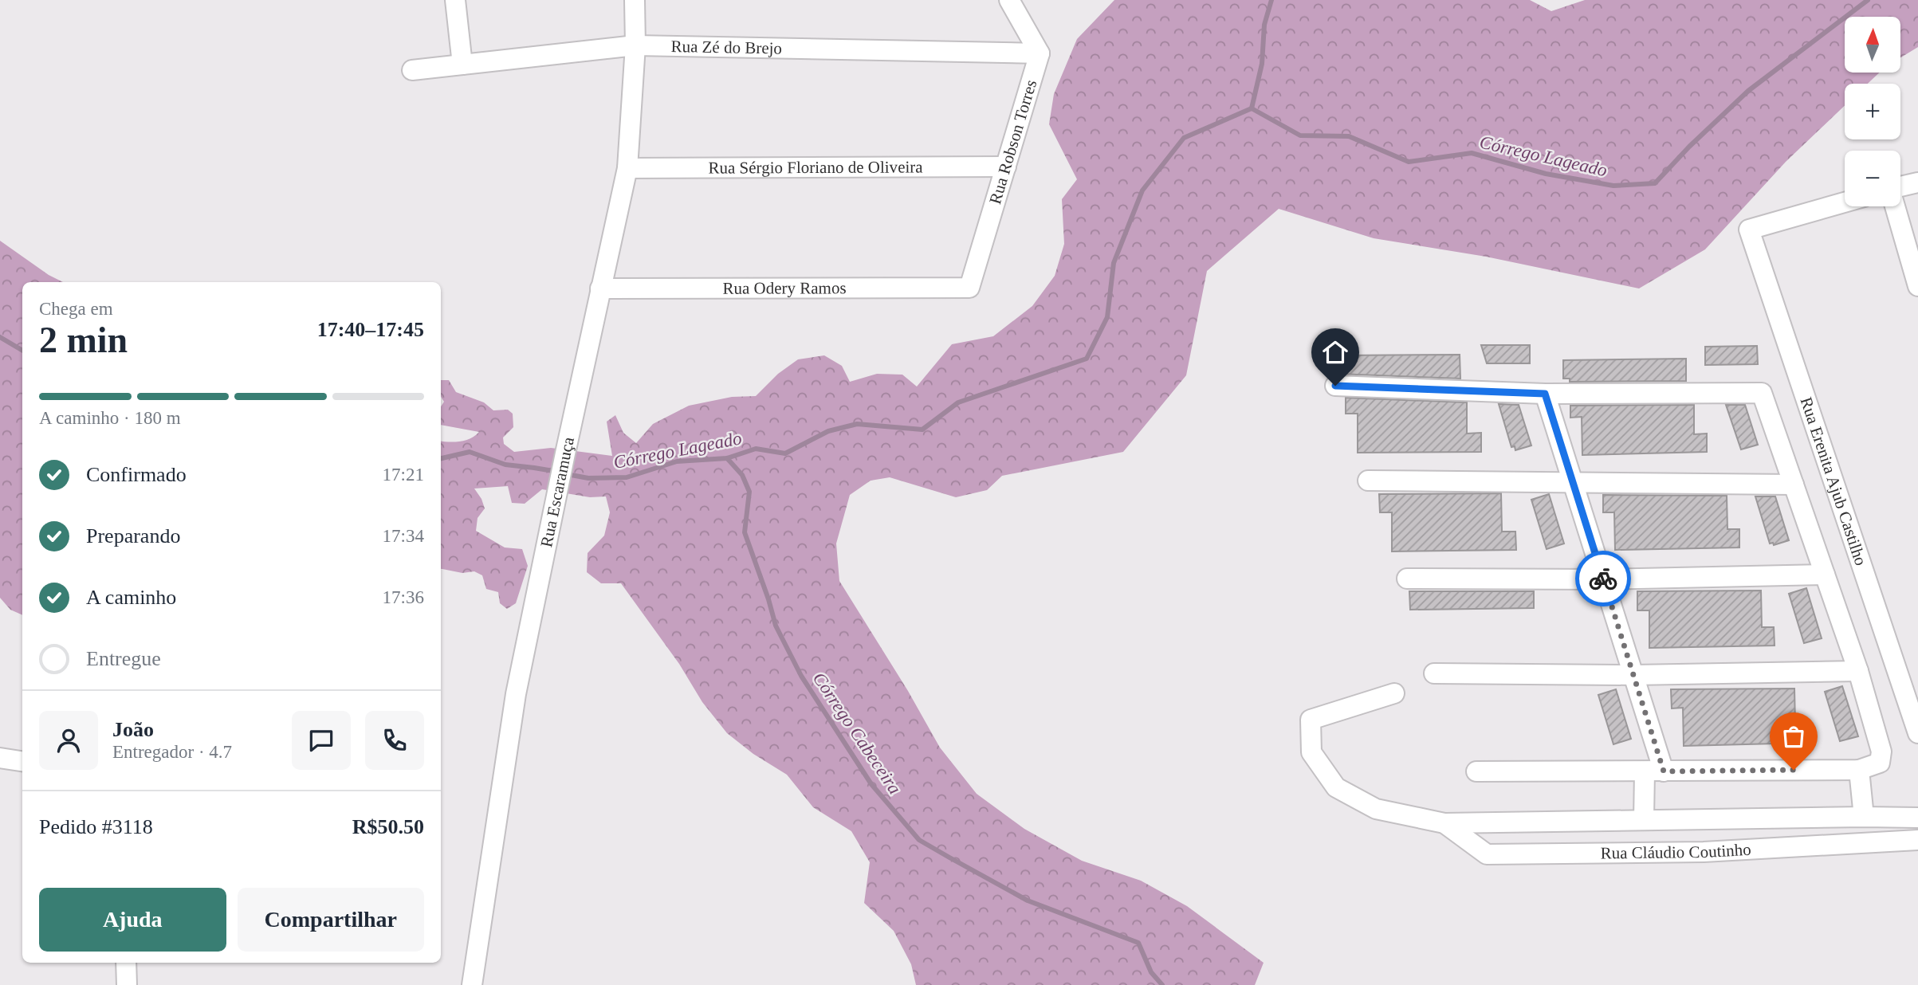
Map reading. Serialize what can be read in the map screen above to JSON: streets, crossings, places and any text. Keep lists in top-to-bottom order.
{
  "streets": {
    "street": [
      "Rua Zé do Brejo",
      "Rua Robson Torres",
      "Rua Sérgio Floriano de Oliveira",
      "Rua Odery Ramos",
      "Rua Erenita Ajub Castilho",
      "Rua Escaramuça",
      "Rua Cláudio Coutinho"
    ]
  },
  "crossings": [
    ["Rua Zé do Brejo", "Rua Robson Torres"],
    ["Rua Zé do Brejo", "Rua Escaramuça"],
    ["Rua Robson Torres", "Rua Sérgio Floriano de Oliveira"],
    ["Rua Robson Torres", "Rua Odery Ramos"],
    ["Rua Sérgio Floriano de Oliveira", "Rua Escaramuça"],
    ["Rua Odery Ramos", "Rua Escaramuça"]
  ],
  "water": ["Córrego Lageado", "Córrego Cabeceira"],
  "north": "top",
  "page": {
    "map_buttons": ["+", "−"],
    "heading": ["2 min", "Chega em", "17:40–17:45"],
    "panel": [
      "João",
      "Entregador · 4.7",
      "Pedido #3118",
      "R$50.50"
    ],
    "bar": "A caminho · 180 m",
    "list": [
      ["Confirmado", "17:21"],
      ["Preparando", "17:34"],
      ["A caminho", "17:36"],
      "Entregue"
    ],
    "buttons": ["Ajuda", "Compartilhar"]
  }
}
